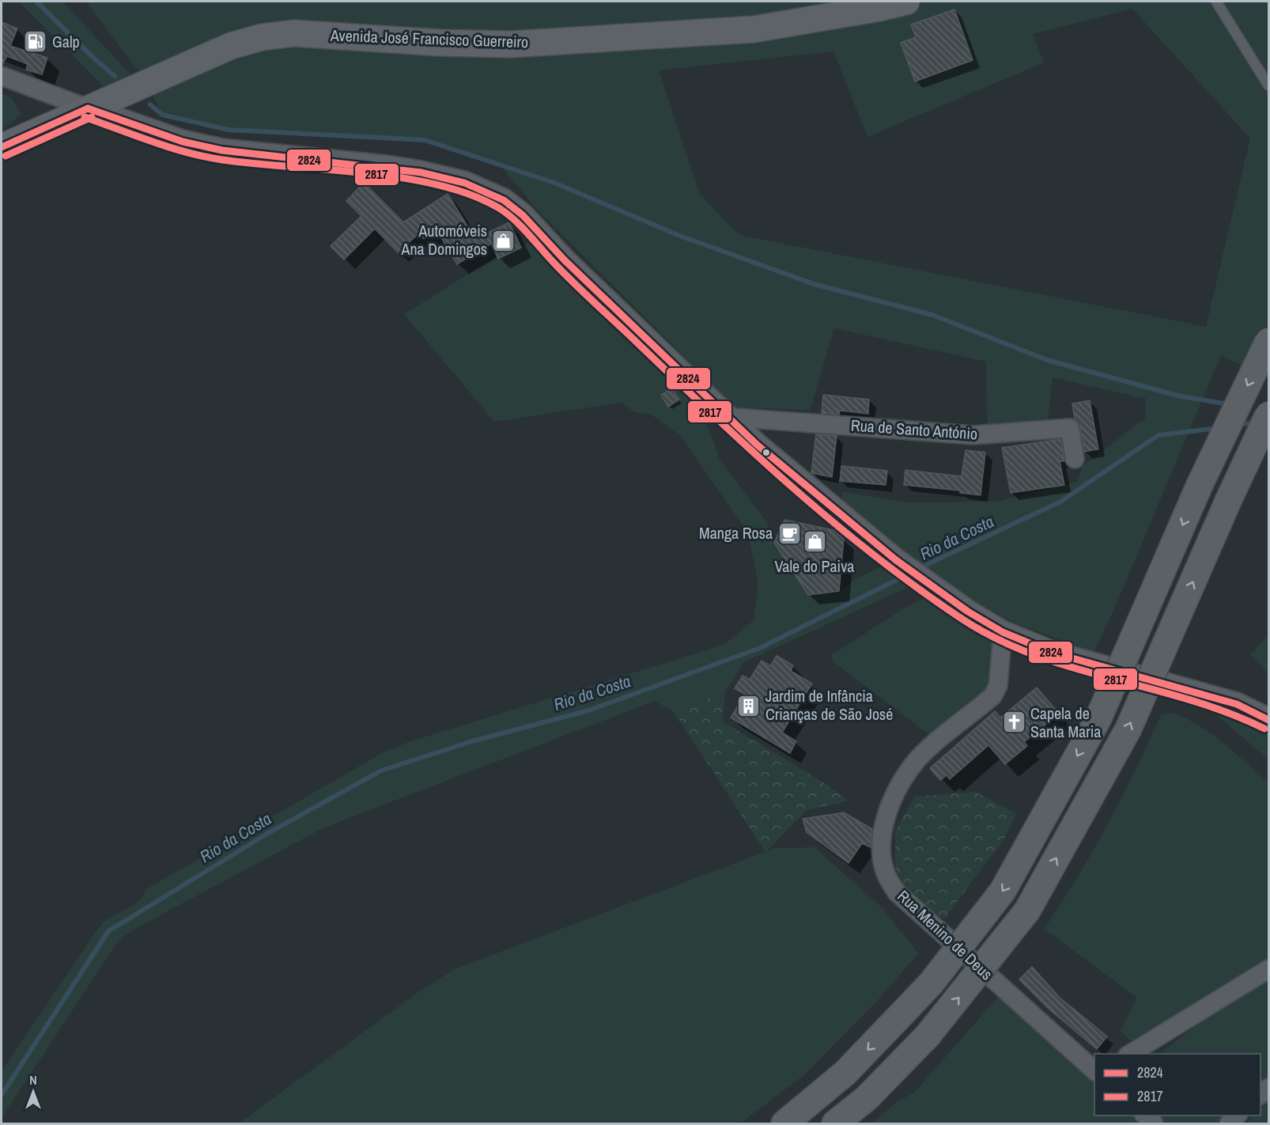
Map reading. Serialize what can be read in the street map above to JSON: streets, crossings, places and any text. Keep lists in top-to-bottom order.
{
  "streets": {
    "main road": ["Avenida José Francisco Guerreiro"],
    "street": ["Rua de Santo António", "Rua Menino de Deus"]
  },
  "water": ["Rio da Costa"],
  "places": {
    "fuel station": ["Galp"],
    "shop": ["Automóveis Ana Domingos", "Vale do Paiva"],
    "cafe": ["Manga Rosa"],
    "building": ["Jardim de Infância Crianças de São José"],
    "church": ["Capela de Santa Maria"]
  },
  "lines": ["transit line 2824", "transit line 2817"],
  "legend": ["2824", "2817"],
  "north": "top"
}
